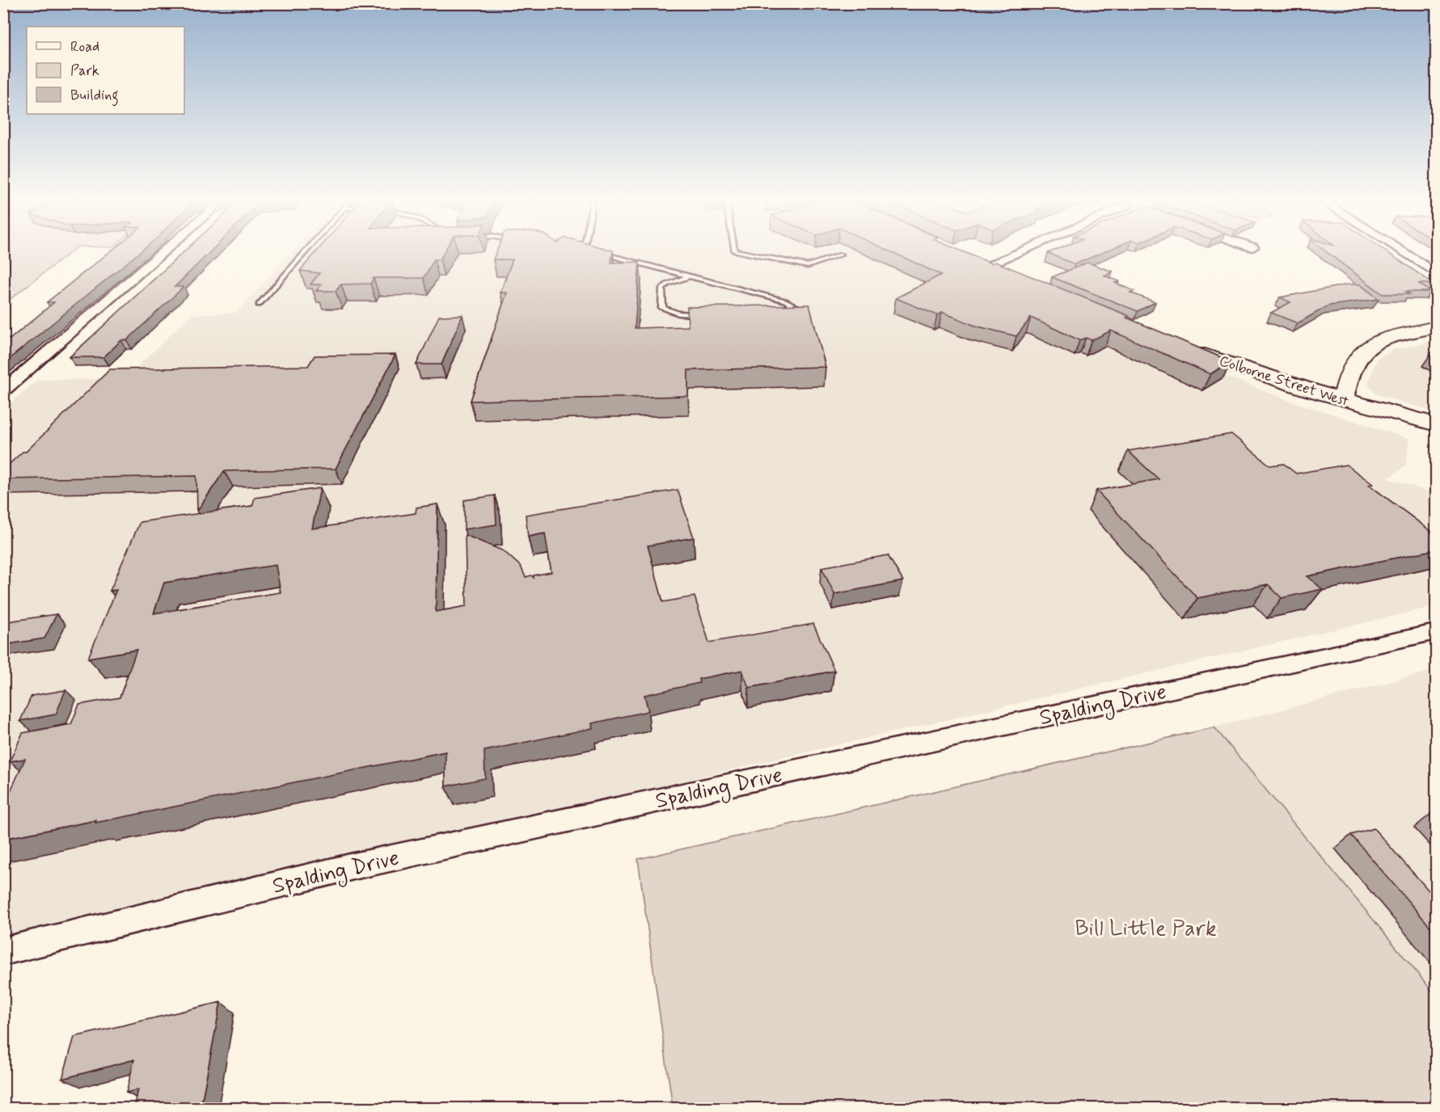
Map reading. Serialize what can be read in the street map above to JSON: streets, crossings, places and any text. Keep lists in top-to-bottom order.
{
  "streets": {
    "main road": ["Colborne Street West"],
    "street": ["Spalding Drive"]
  },
  "parks": ["Bill Little Park"],
  "legend": ["Road", "Park", "Building"]
}
